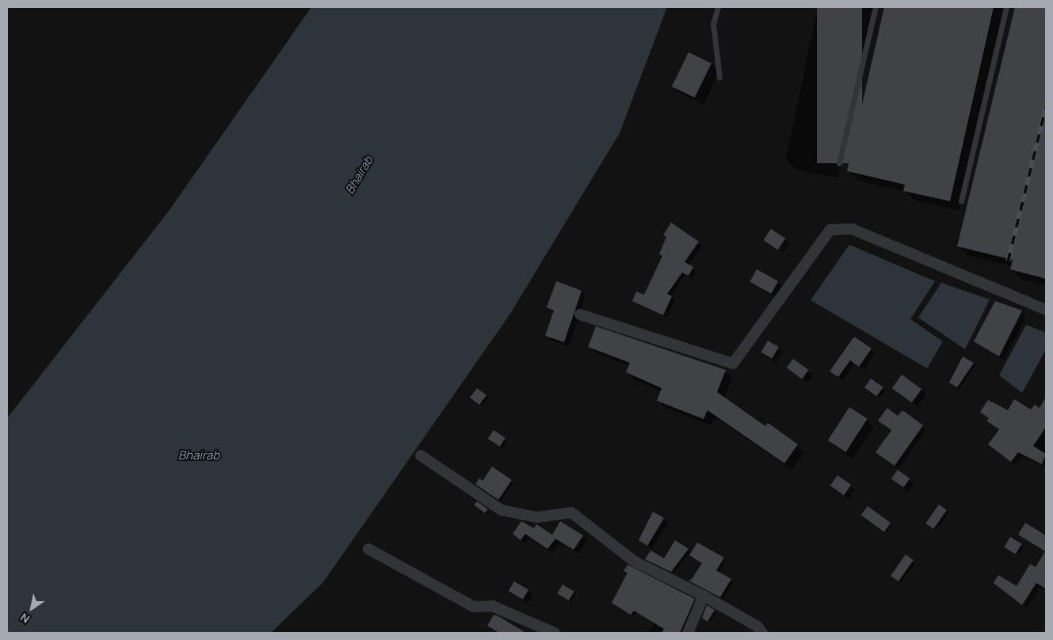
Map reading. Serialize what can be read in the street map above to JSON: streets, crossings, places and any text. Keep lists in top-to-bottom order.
{
  "water": ["Bhairab"],
  "north": "bottom left"
}
